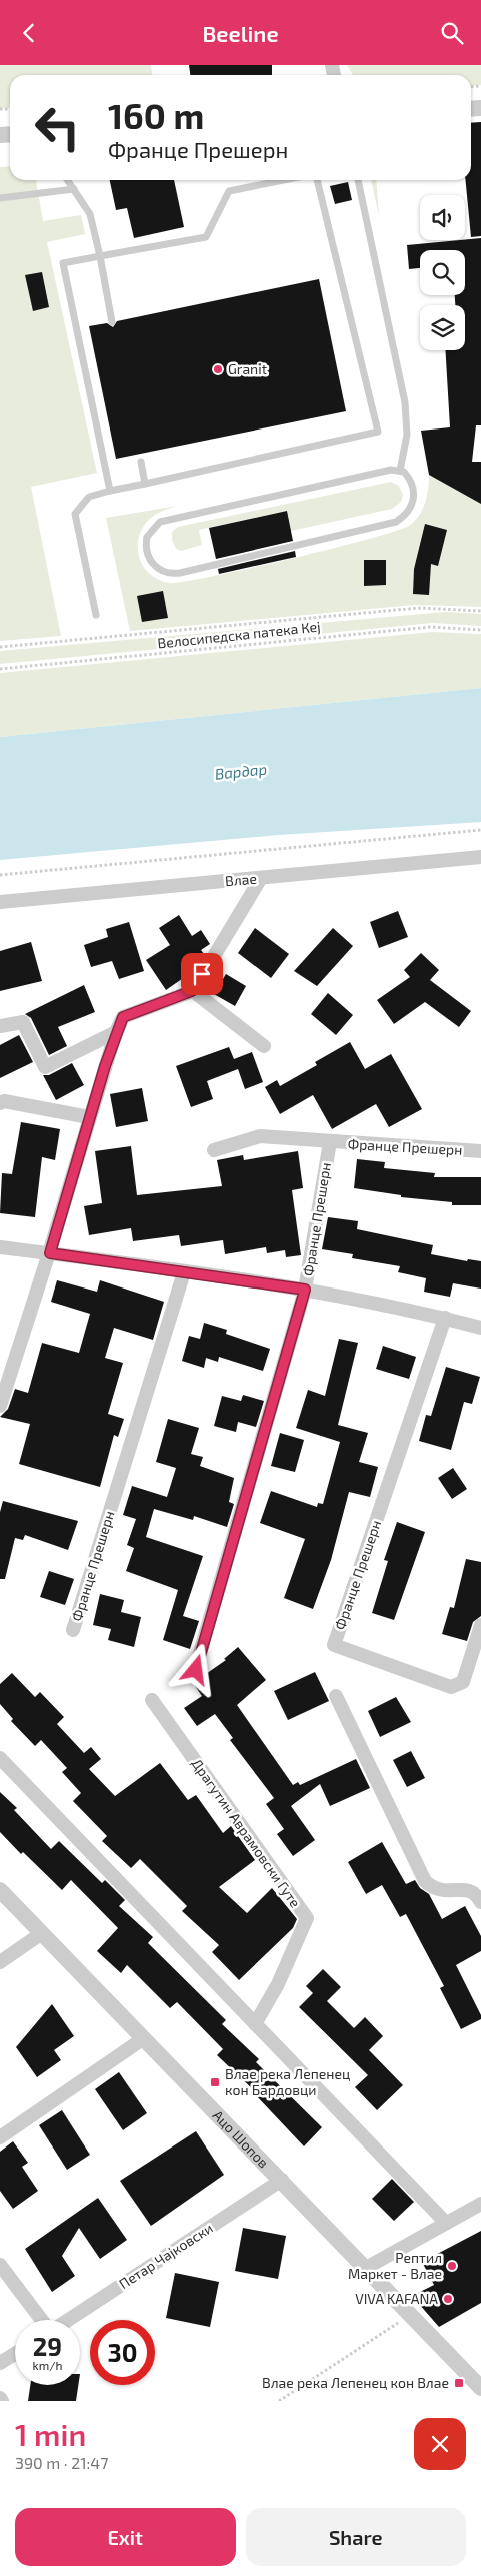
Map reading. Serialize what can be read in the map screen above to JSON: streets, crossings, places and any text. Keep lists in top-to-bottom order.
{
  "streets": {
    "street": [
      "Влае",
      "Францe Прешерн",
      "Франце Прешерн",
      "Драгутин Аврамовски Гуте",
      "Ацо Шопов",
      "Петар Чајковски"
    ],
    "path": ["Велосипедска патека Кеј"]
  },
  "crossings": [
    ["Францe Прешерн", "Франце Прешерн"],
    ["Ацо Шопов", "Петар Чајковски"]
  ],
  "water": ["Вардар"],
  "places": {
    "other": ["Granit", "Рептил Маркет - Влае", "VIVA KAFANA"],
    "transit": ["Влае река Лепенец кон Бардовци", "Влае река Лепенец кон Влае"]
  },
  "page": {
    "header": "Beeline",
    "turn": ["160 m", "Францe Прешерн"],
    "speed": "29 km/h",
    "limit": "30",
    "heading": ["1 min", "390 m · 21:47"],
    "buttons": ["Exit", "Share"]
  }
}
